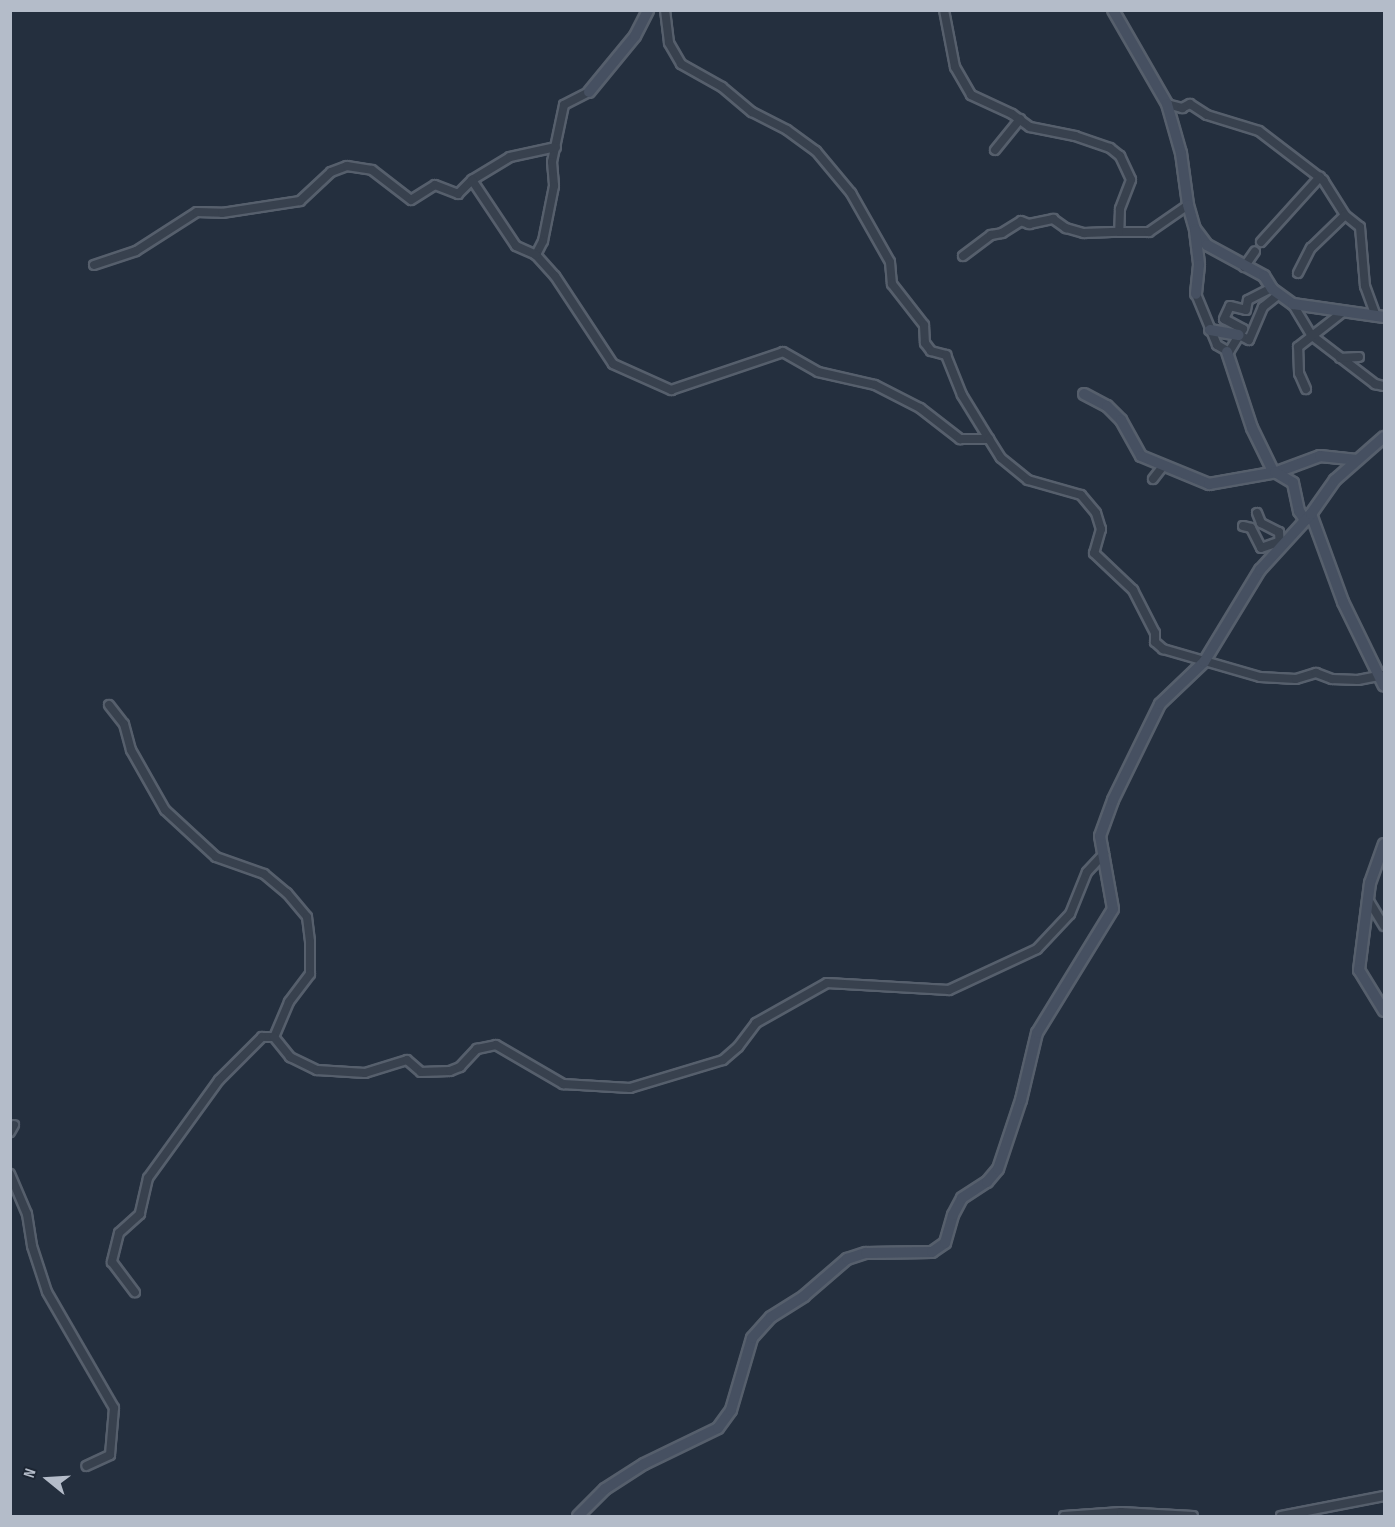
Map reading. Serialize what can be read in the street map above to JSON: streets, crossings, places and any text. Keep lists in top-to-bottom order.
{
  "north": "left"
}
